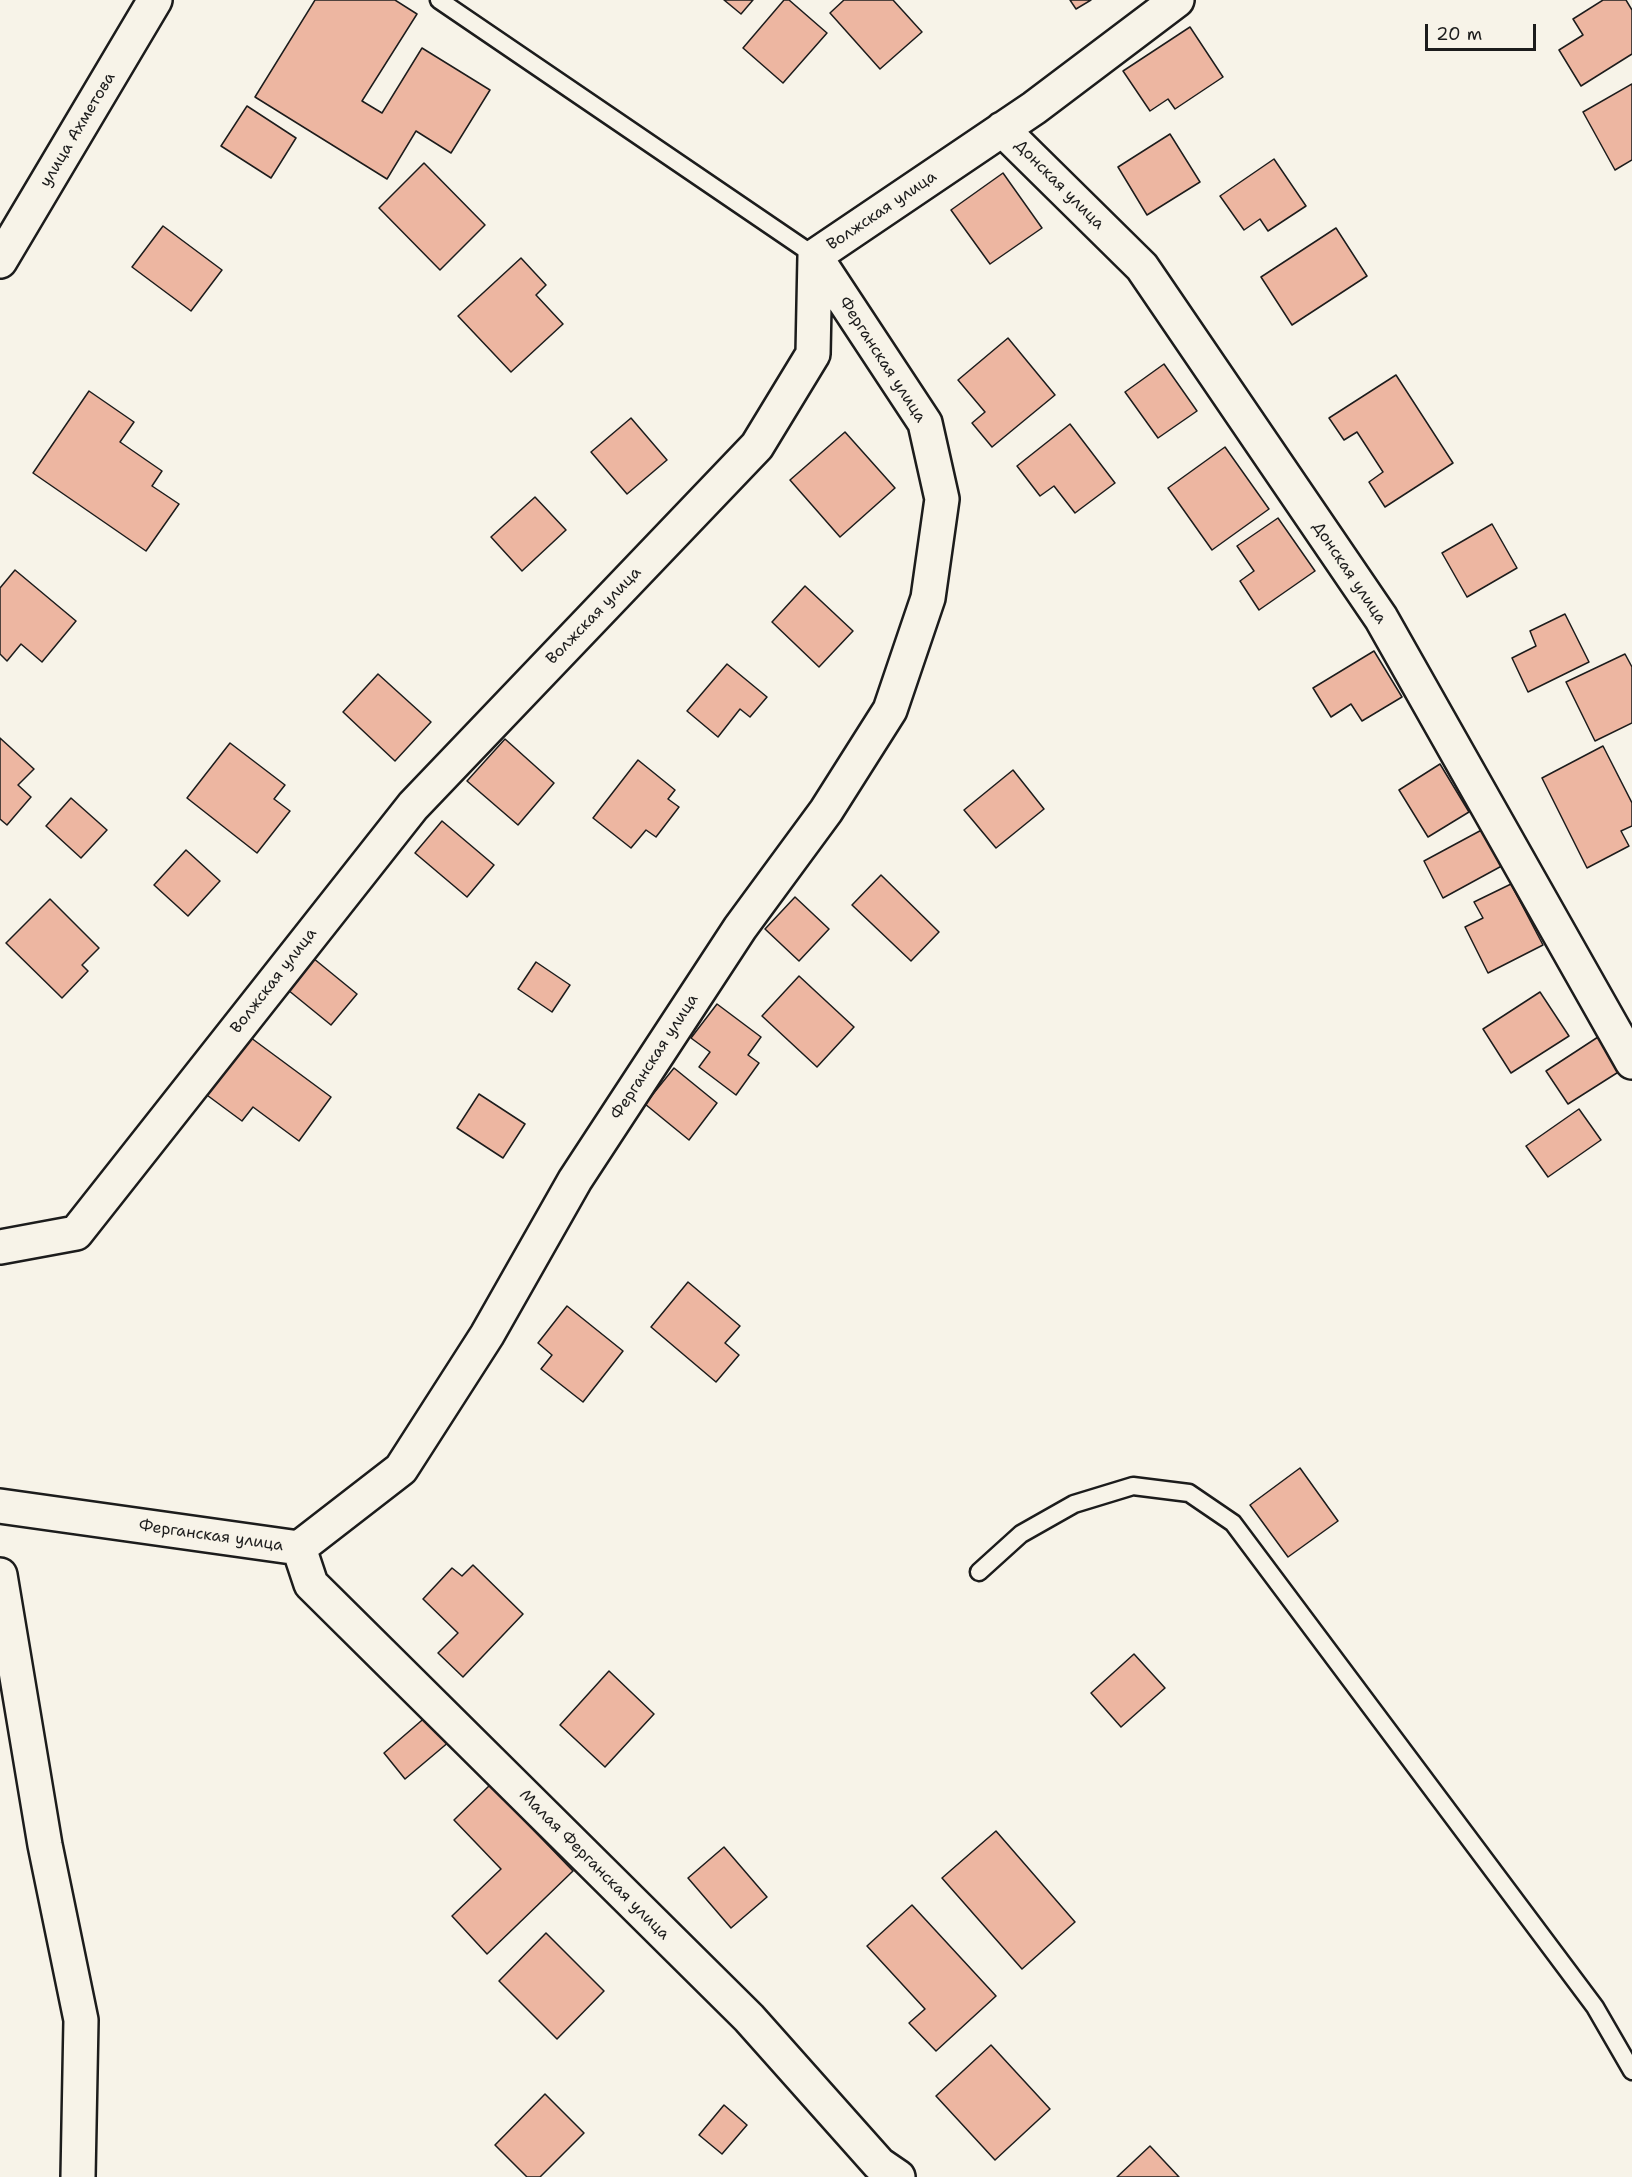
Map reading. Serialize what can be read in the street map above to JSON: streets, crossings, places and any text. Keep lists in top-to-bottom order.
{
  "streets": {
    "street": [
      "улица Ахметова",
      "Донская улица",
      "Волжская улица",
      "Ферганская улица",
      "Малая Ферганская улица"
    ]
  },
  "crossings": [
    ["Донская улица", "Волжская улица"],
    ["Волжская улица", "Ферганская улица"],
    ["Ферганская улица", "Малая Ферганская улица"]
  ],
  "scale_bar": "20 m"
}
